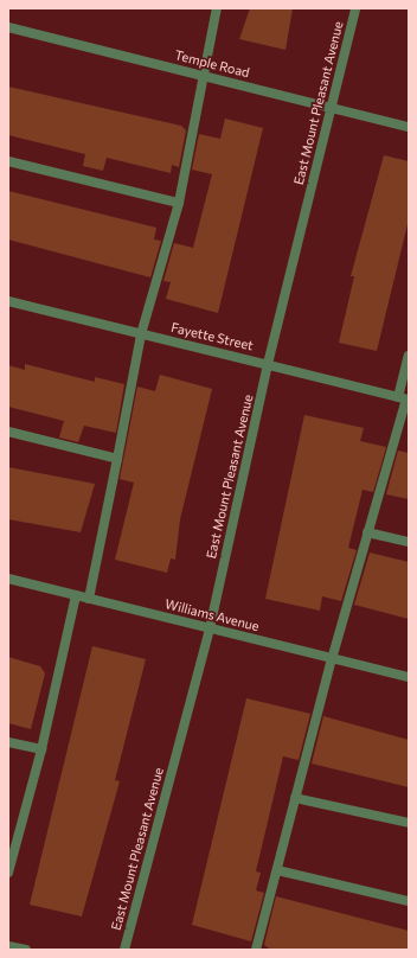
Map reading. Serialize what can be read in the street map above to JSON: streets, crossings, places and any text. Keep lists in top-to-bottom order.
{
  "streets": {
    "street": [
      "Temple Road",
      "East Mount Pleasant Avenue",
      "Fayette Street",
      "Williams Avenue"
    ]
  },
  "crossings": [
    ["Temple Road", "East Mount Pleasant Avenue"],
    ["East Mount Pleasant Avenue", "Fayette Street"],
    ["East Mount Pleasant Avenue", "Williams Avenue"]
  ]
}
